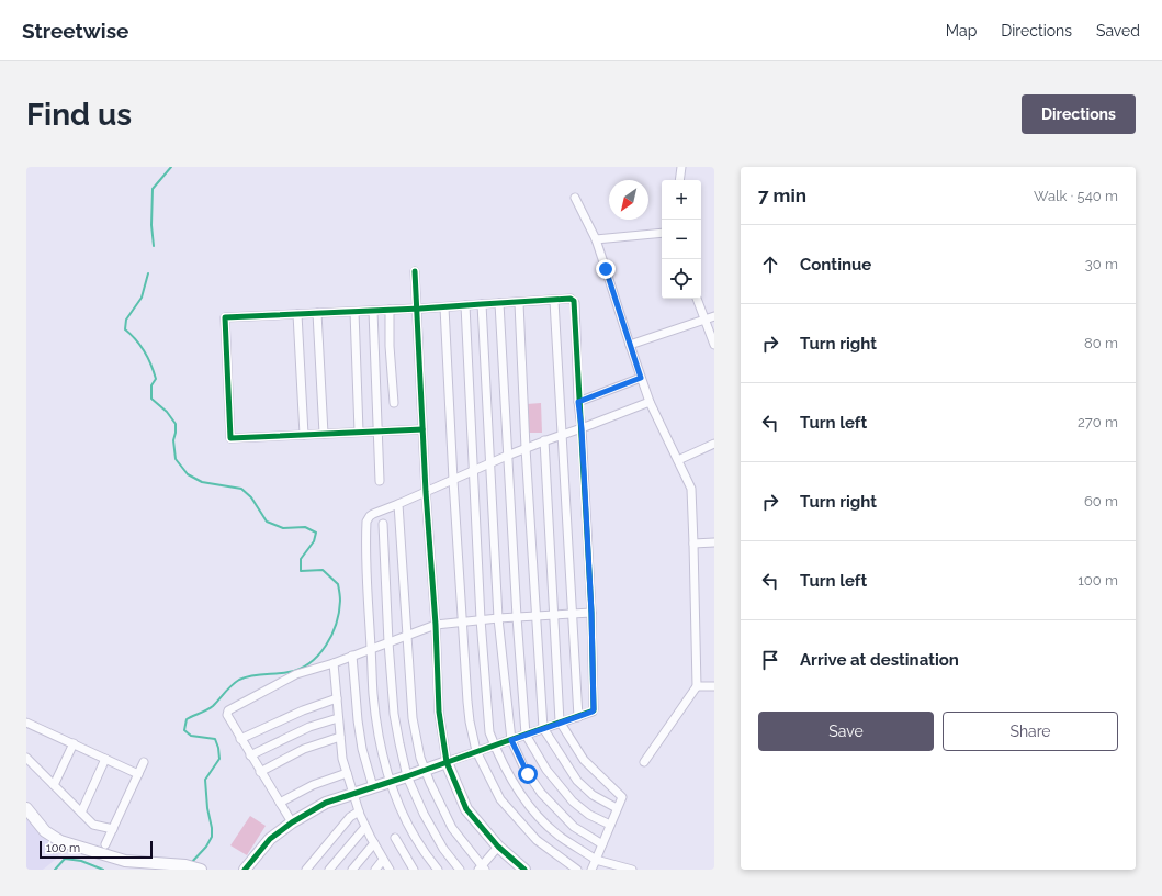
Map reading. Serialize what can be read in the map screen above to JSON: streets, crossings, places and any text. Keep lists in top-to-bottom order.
{
  "scale_bar": "100 m",
  "north": "bottom left",
  "page": {
    "header": "Streetwise",
    "nav": ["Map", "Directions", "Saved"],
    "buttons": [
      "Directions",
      ["Save", "Share"]
    ],
    "title": "Find us",
    "heading": ["7 min", "Walk · 540 m"],
    "map_buttons": ["+", "−"],
    "list": [
      ["Continue", "30 m"],
      ["Turn right", "80 m"],
      ["Turn left", "270 m"],
      ["Turn right", "60 m"],
      ["Turn left", "100 m"],
      "Arrive at destination"
    ],
    "scale": "100 m"
  }
}
